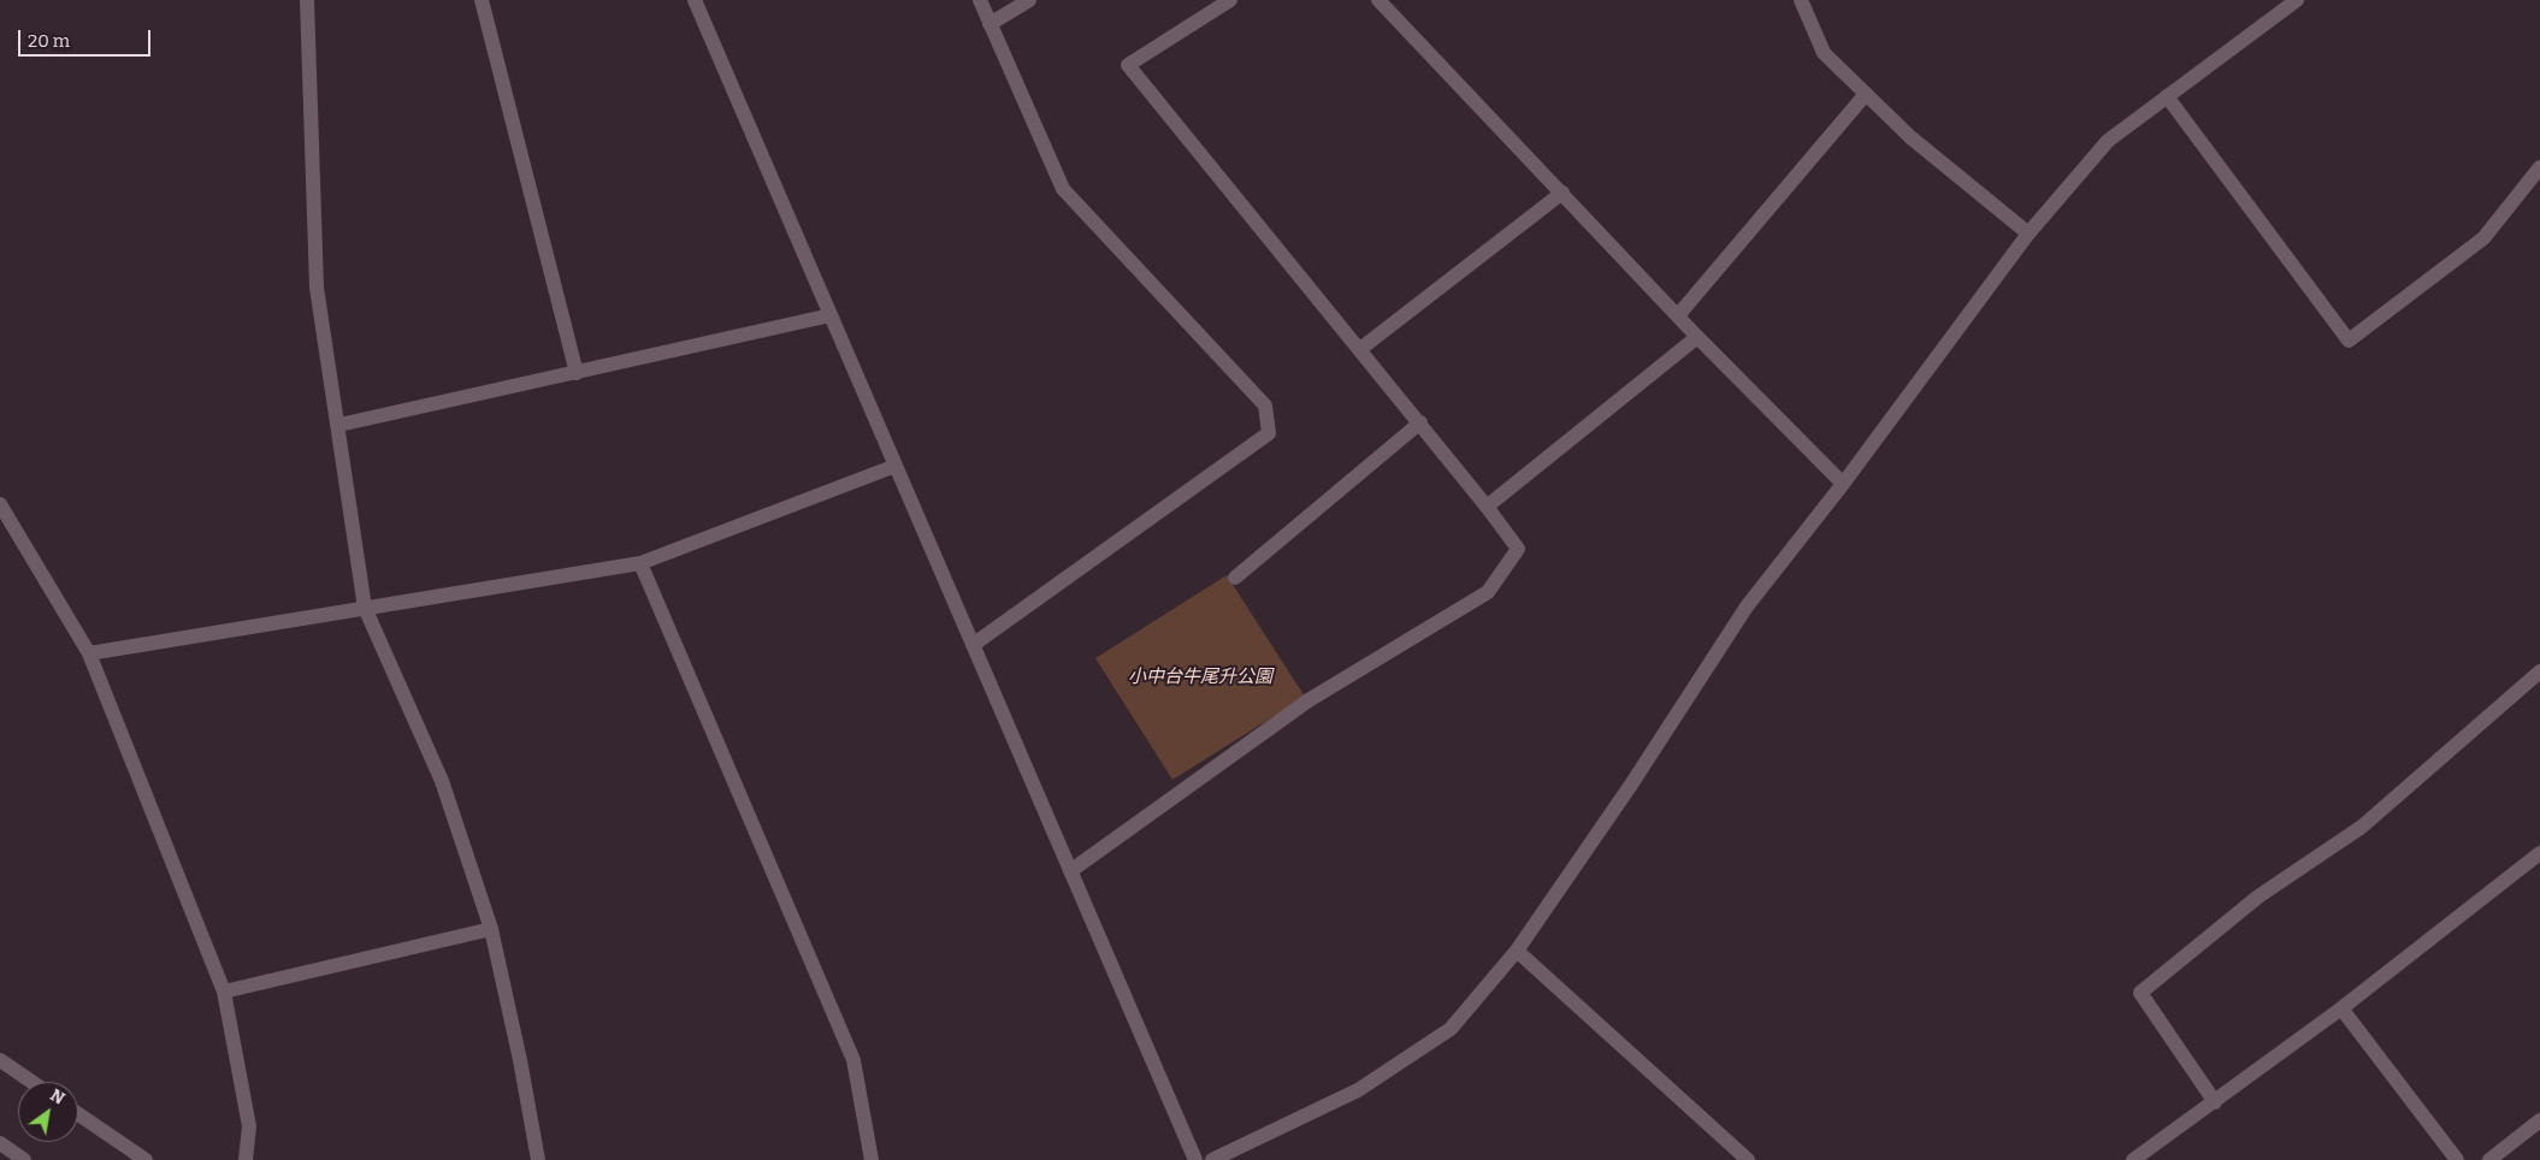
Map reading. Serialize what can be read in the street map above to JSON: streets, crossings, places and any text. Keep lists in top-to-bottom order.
{
  "parks": ["小中台牛尾升公園"],
  "scale_bar": "20 m",
  "north": "top right"
}
